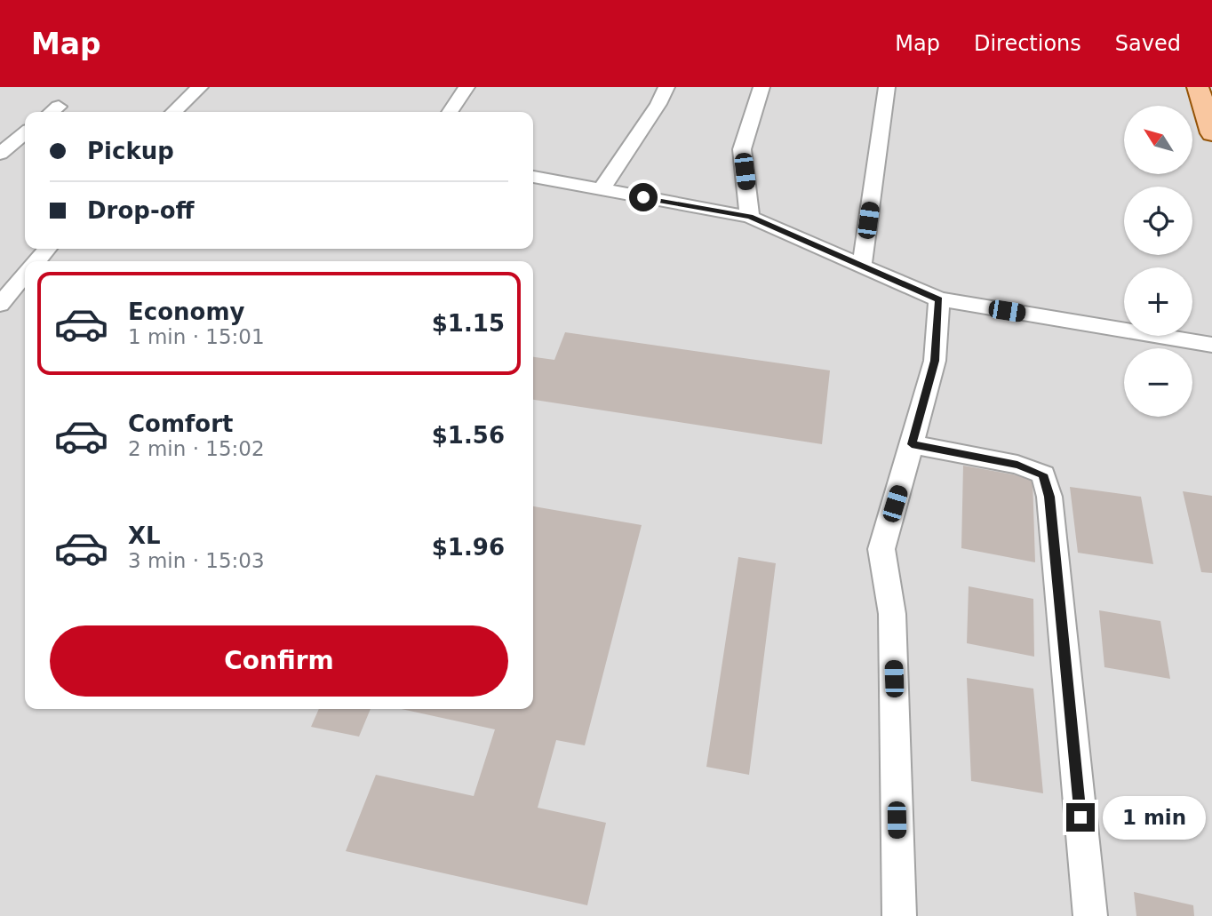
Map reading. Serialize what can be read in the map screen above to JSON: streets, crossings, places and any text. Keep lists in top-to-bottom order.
{
  "north": "top left",
  "page": {
    "header": "Map",
    "nav": ["Map", "Directions", "Saved"],
    "map_buttons": ["+", "−"],
    "banner": ["Pickup", "Drop-off"],
    "list": [
      {
        "name": "Economy",
        "note": "1 min · 15:01",
        "value": "$1.15"
      },
      {
        "name": "Comfort",
        "note": "2 min · 15:02",
        "value": "$1.56"
      },
      {
        "name": "XL",
        "note": "3 min · 15:03",
        "value": "$1.96"
      }
    ],
    "buttons": "Confirm",
    "bubble": "1 min"
  }
}
